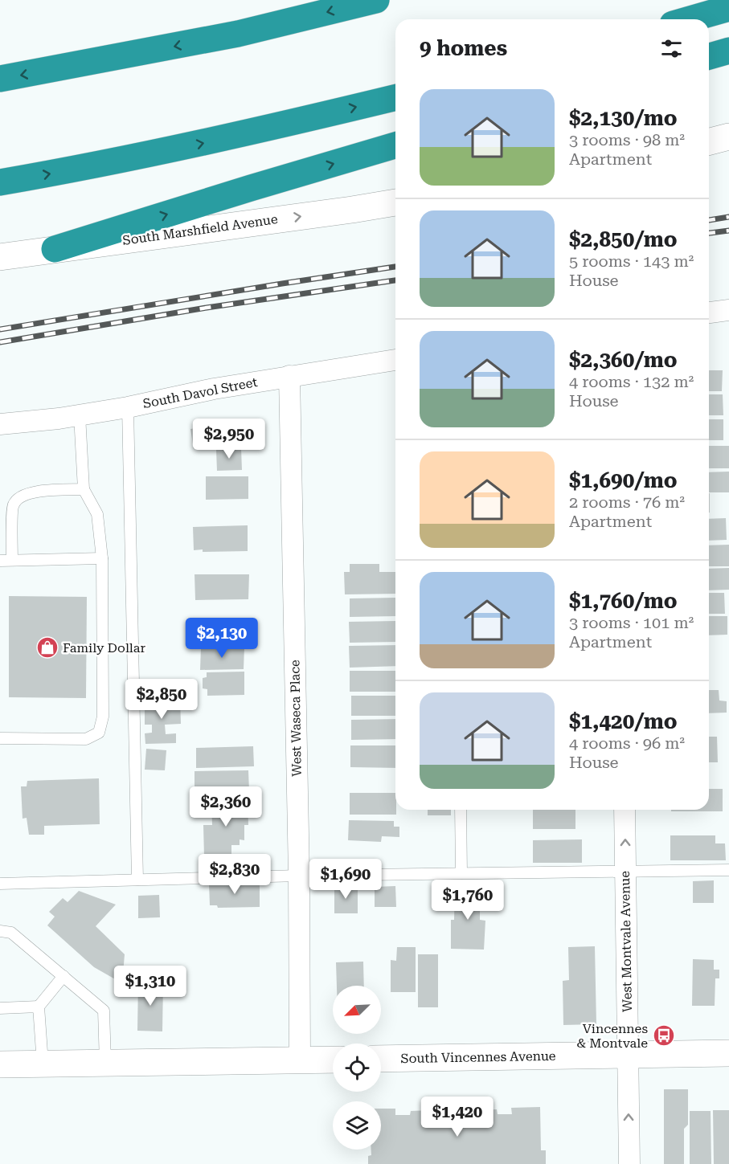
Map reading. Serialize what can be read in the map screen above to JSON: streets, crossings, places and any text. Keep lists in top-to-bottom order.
{
  "streets": {
    "main road": ["South Marshfield Avenue", "South Vincennes Avenue"],
    "street": ["South Davol Street", "West Waseca Place", "West Montvale Avenue"]
  },
  "crossings": [
    ["South Davol Street", "West Waseca Place"],
    ["West Montvale Avenue", "South Vincennes Avenue"]
  ],
  "one_way": ["South Marshfield Avenue", "West Montvale Avenue"],
  "places": {
    "shop": ["Family Dollar"],
    "bus stop": ["Vincennes & Montvale"]
  },
  "north": "bottom left",
  "page": {
    "heading": "9 homes",
    "list": [
      {
        "name": "$2,130/mo",
        "note": "3 rooms · 98 m² · Apartment"
      },
      {
        "name": "$2,850/mo",
        "note": "5 rooms · 143 m² · House"
      },
      {
        "name": "$2,360/mo",
        "note": "4 rooms · 132 m² · House"
      },
      {
        "name": "$1,690/mo",
        "note": "2 rooms · 76 m² · Apartment"
      },
      {
        "name": "$1,760/mo",
        "note": "3 rooms · 101 m² · Apartment"
      },
      {
        "name": "$1,420/mo",
        "note": "4 rooms · 96 m² · House"
      }
    ],
    "price": [
      "$2,950",
      "$2,130",
      "$2,850",
      "$2,360",
      "$2,830",
      "$1,690",
      "$1,760",
      "$1,310",
      "$1,420"
    ]
  }
}
